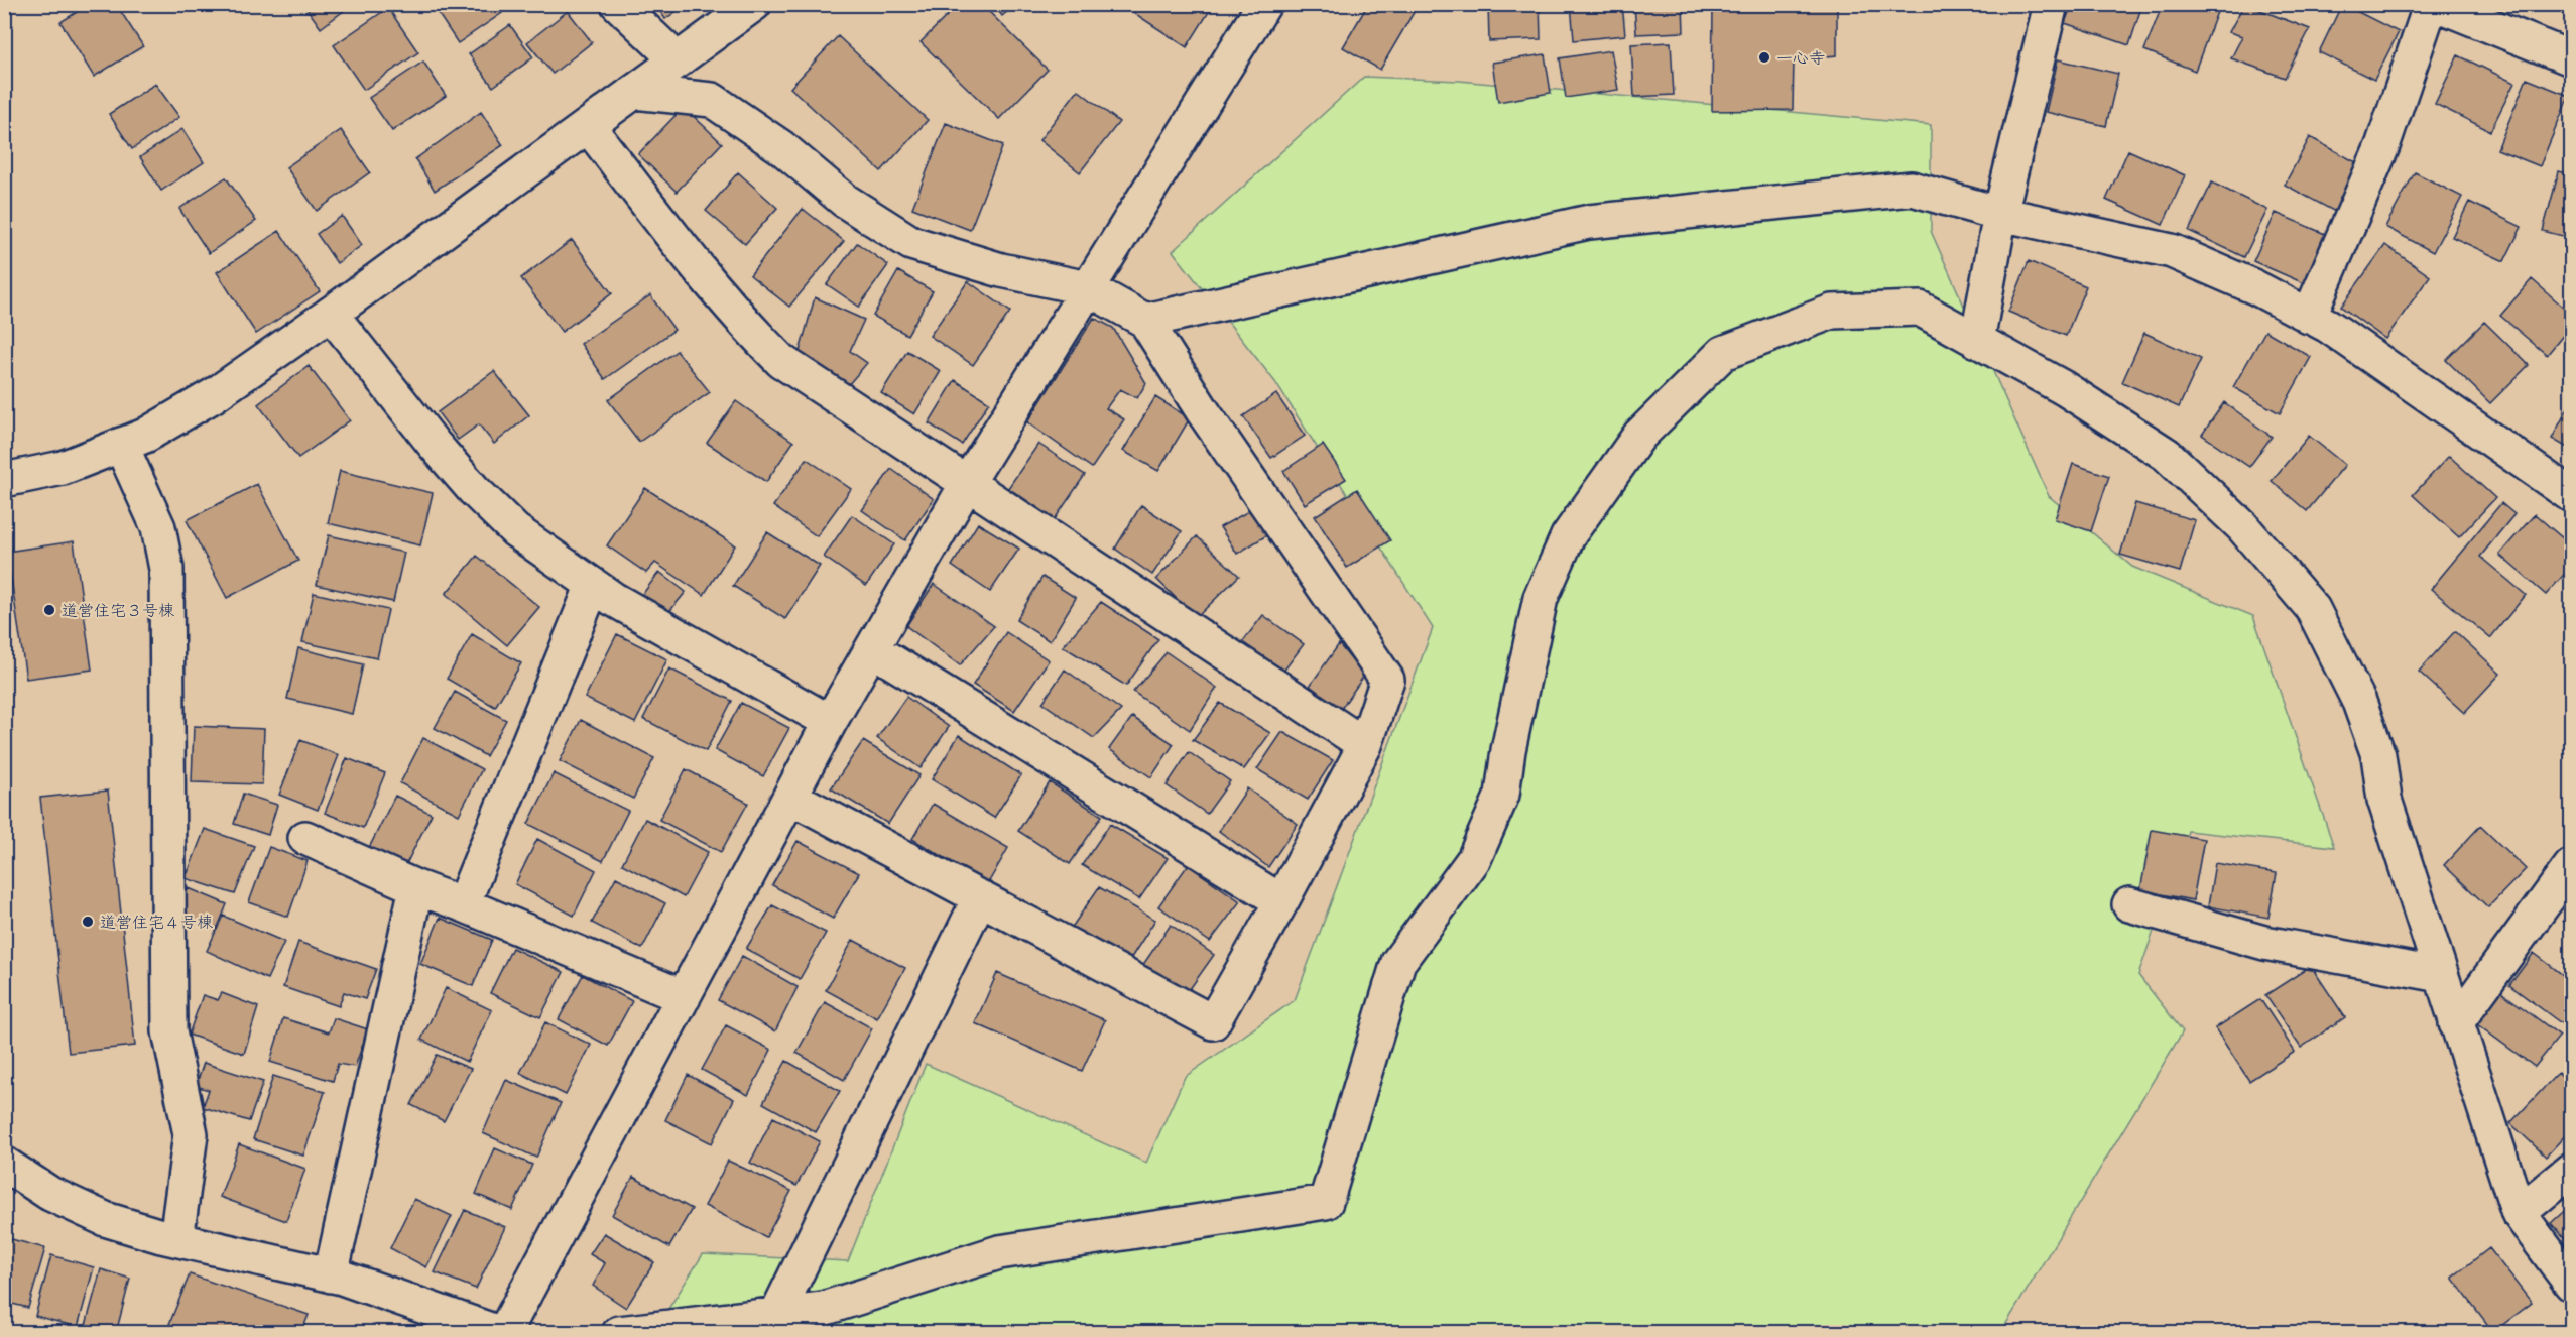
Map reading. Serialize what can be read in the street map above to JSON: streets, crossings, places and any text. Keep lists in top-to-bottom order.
{
  "places": ["一心寺", "道営住宅３号棟", "道営住宅４号棟"]
}
